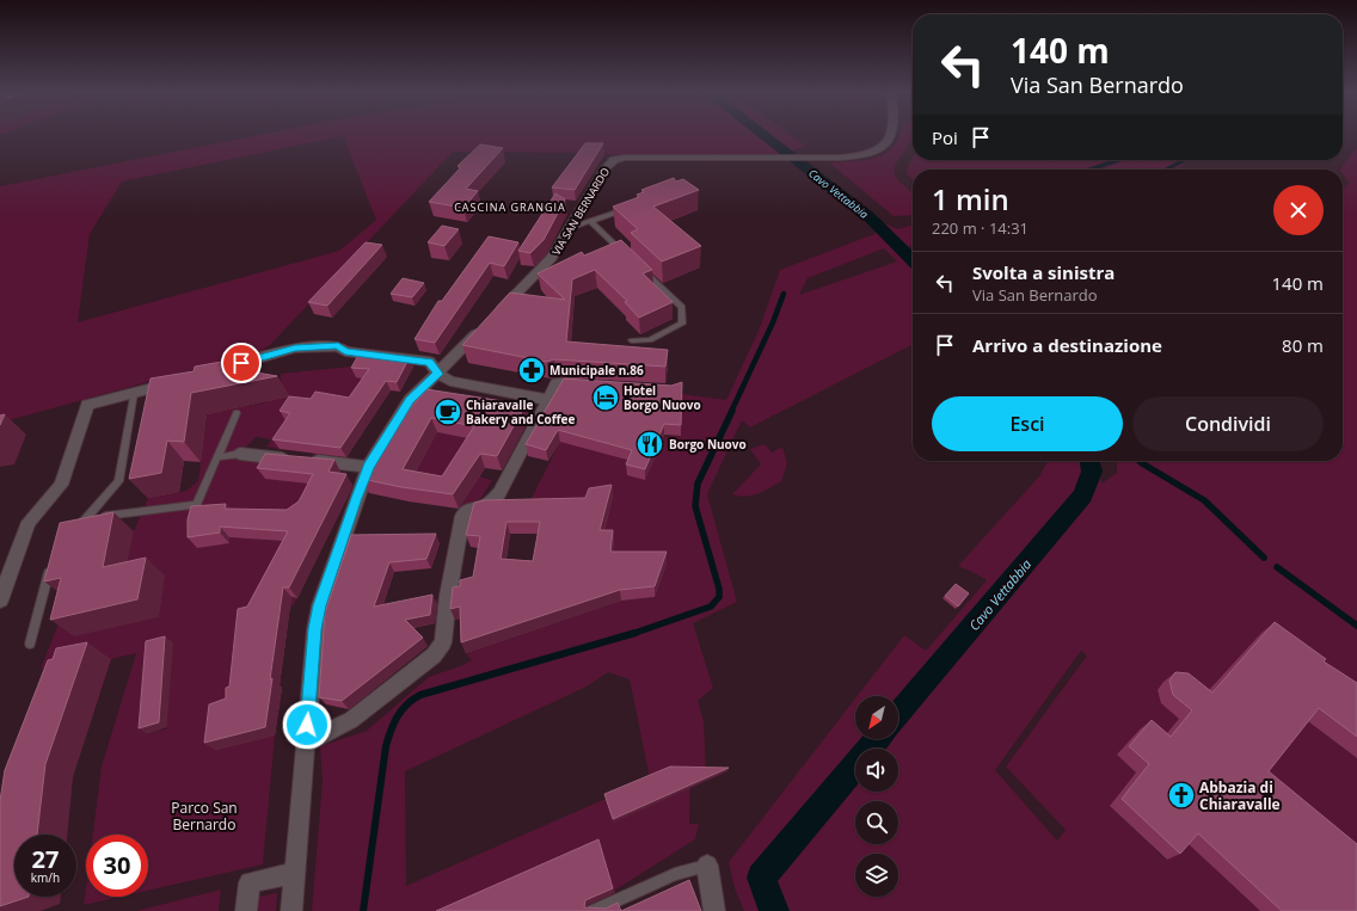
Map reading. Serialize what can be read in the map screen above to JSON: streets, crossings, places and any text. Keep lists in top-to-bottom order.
{
  "streets": {
    "street": ["VIA SAN BERNARDO"]
  },
  "districts": ["CASCINA GRANGIA"],
  "water": ["Cavo Vettabbia"],
  "parks": ["Parco San Bernardo"],
  "places": {
    "pharmacy": ["Municipale n.86"],
    "hotel": ["Hotel Borgo Nuovo"],
    "cafe": ["Chiaravalle Bakery and Coffee"],
    "restaurant": ["Borgo Nuovo"],
    "church": ["Abbazia di Chiaravalle"]
  },
  "north": "bottom left",
  "page": {
    "turn": ["140 m", "Via San Bernardo"],
    "then": "Poi",
    "heading": ["1 min", "220 m · 14:31"],
    "list": [
      {
        "name": "Svolta a sinistra",
        "note": "Via San Bernardo",
        "value": "140 m"
      },
      {
        "name": "Arrivo a destinazione",
        "value": "80 m"
      }
    ],
    "buttons": ["Esci", "Condividi"],
    "speed": "27 km/h",
    "limit": "30"
  }
}
